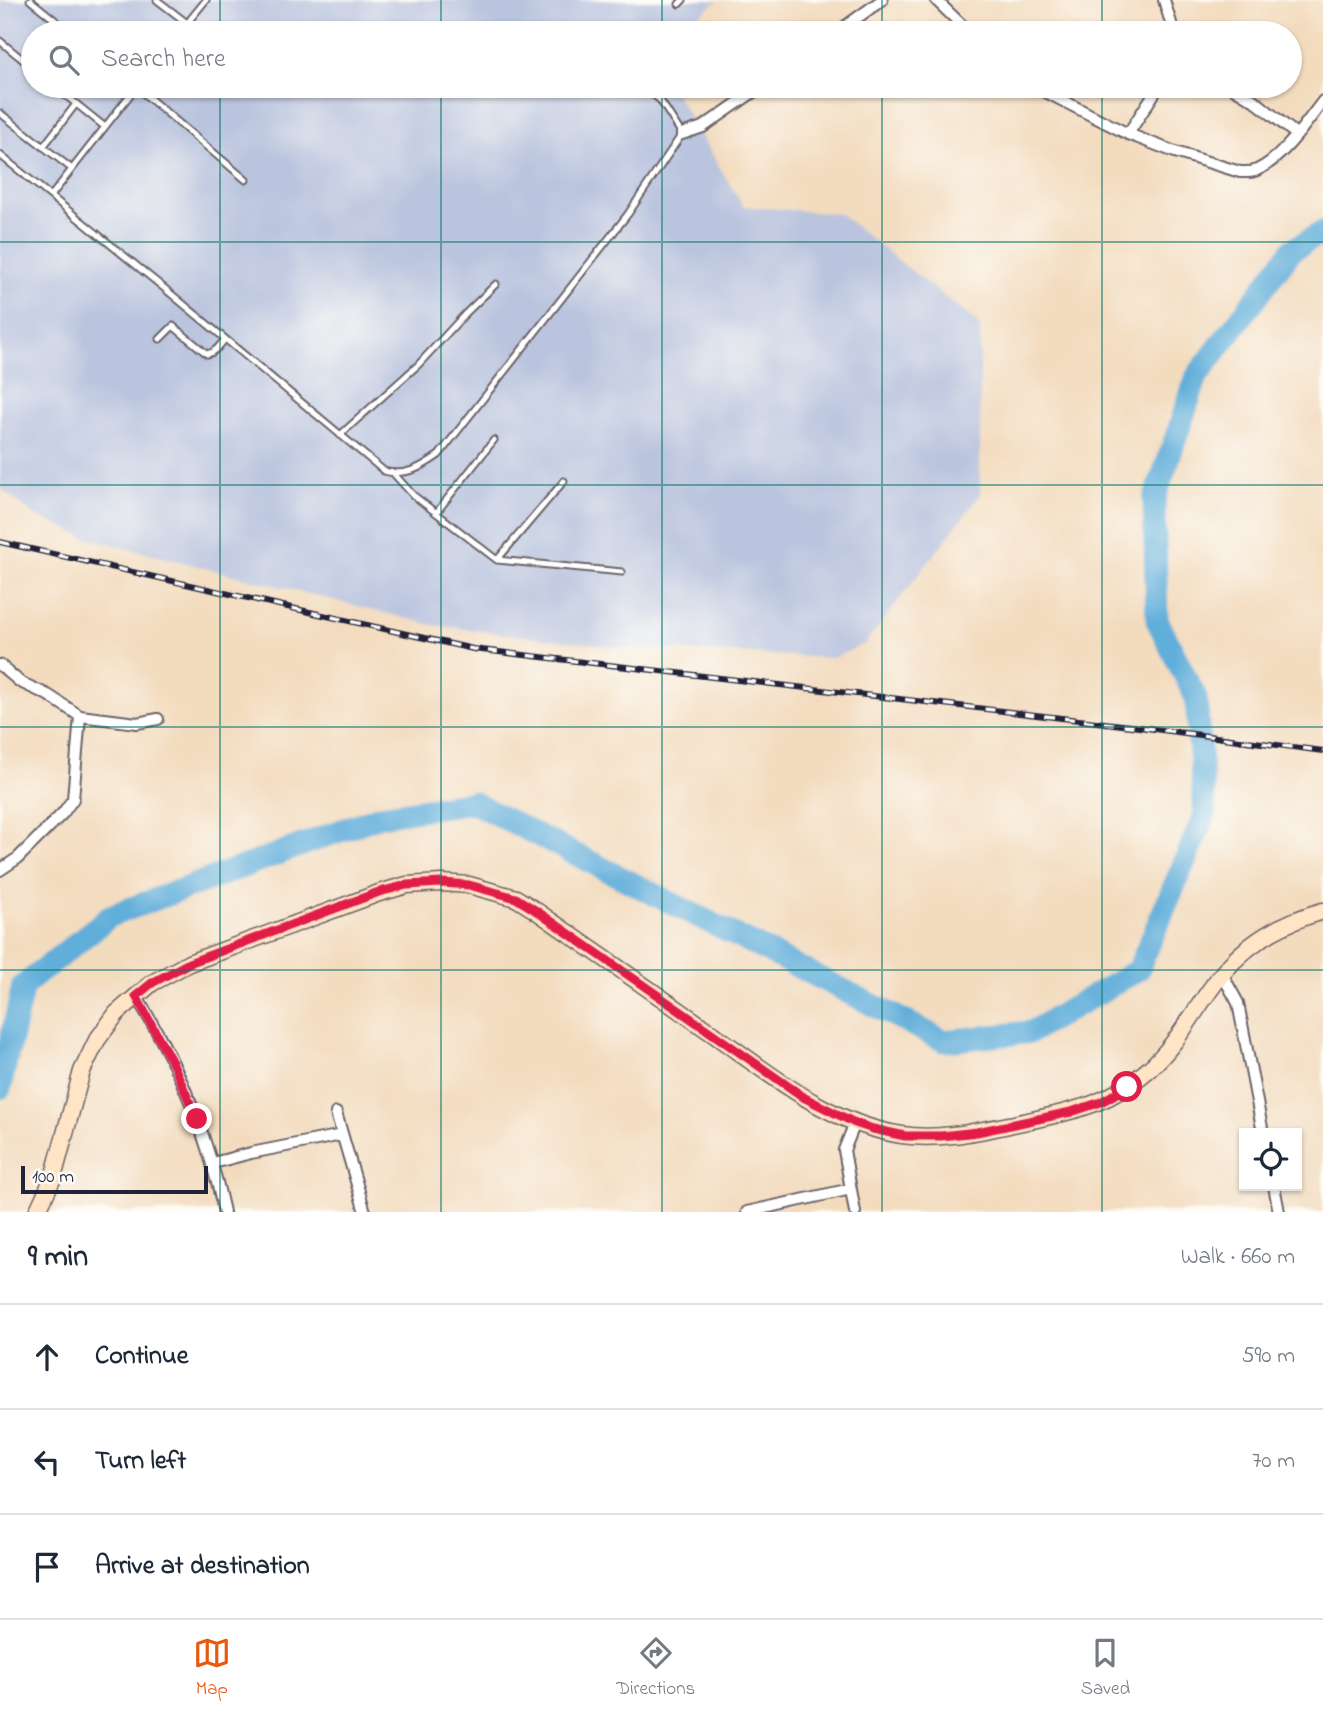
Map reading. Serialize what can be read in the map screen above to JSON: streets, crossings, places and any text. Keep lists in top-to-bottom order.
{
  "scale_bar": "100 m",
  "page": {
    "search": "Search here",
    "scale": "100 m",
    "heading": ["9 min", "Walk · 660 m"],
    "list": [
      ["Continue", "590 m"],
      ["Turn left", "70 m"],
      "Arrive at destination"
    ],
    "nav": ["Map", "Directions", "Saved"]
  }
}
